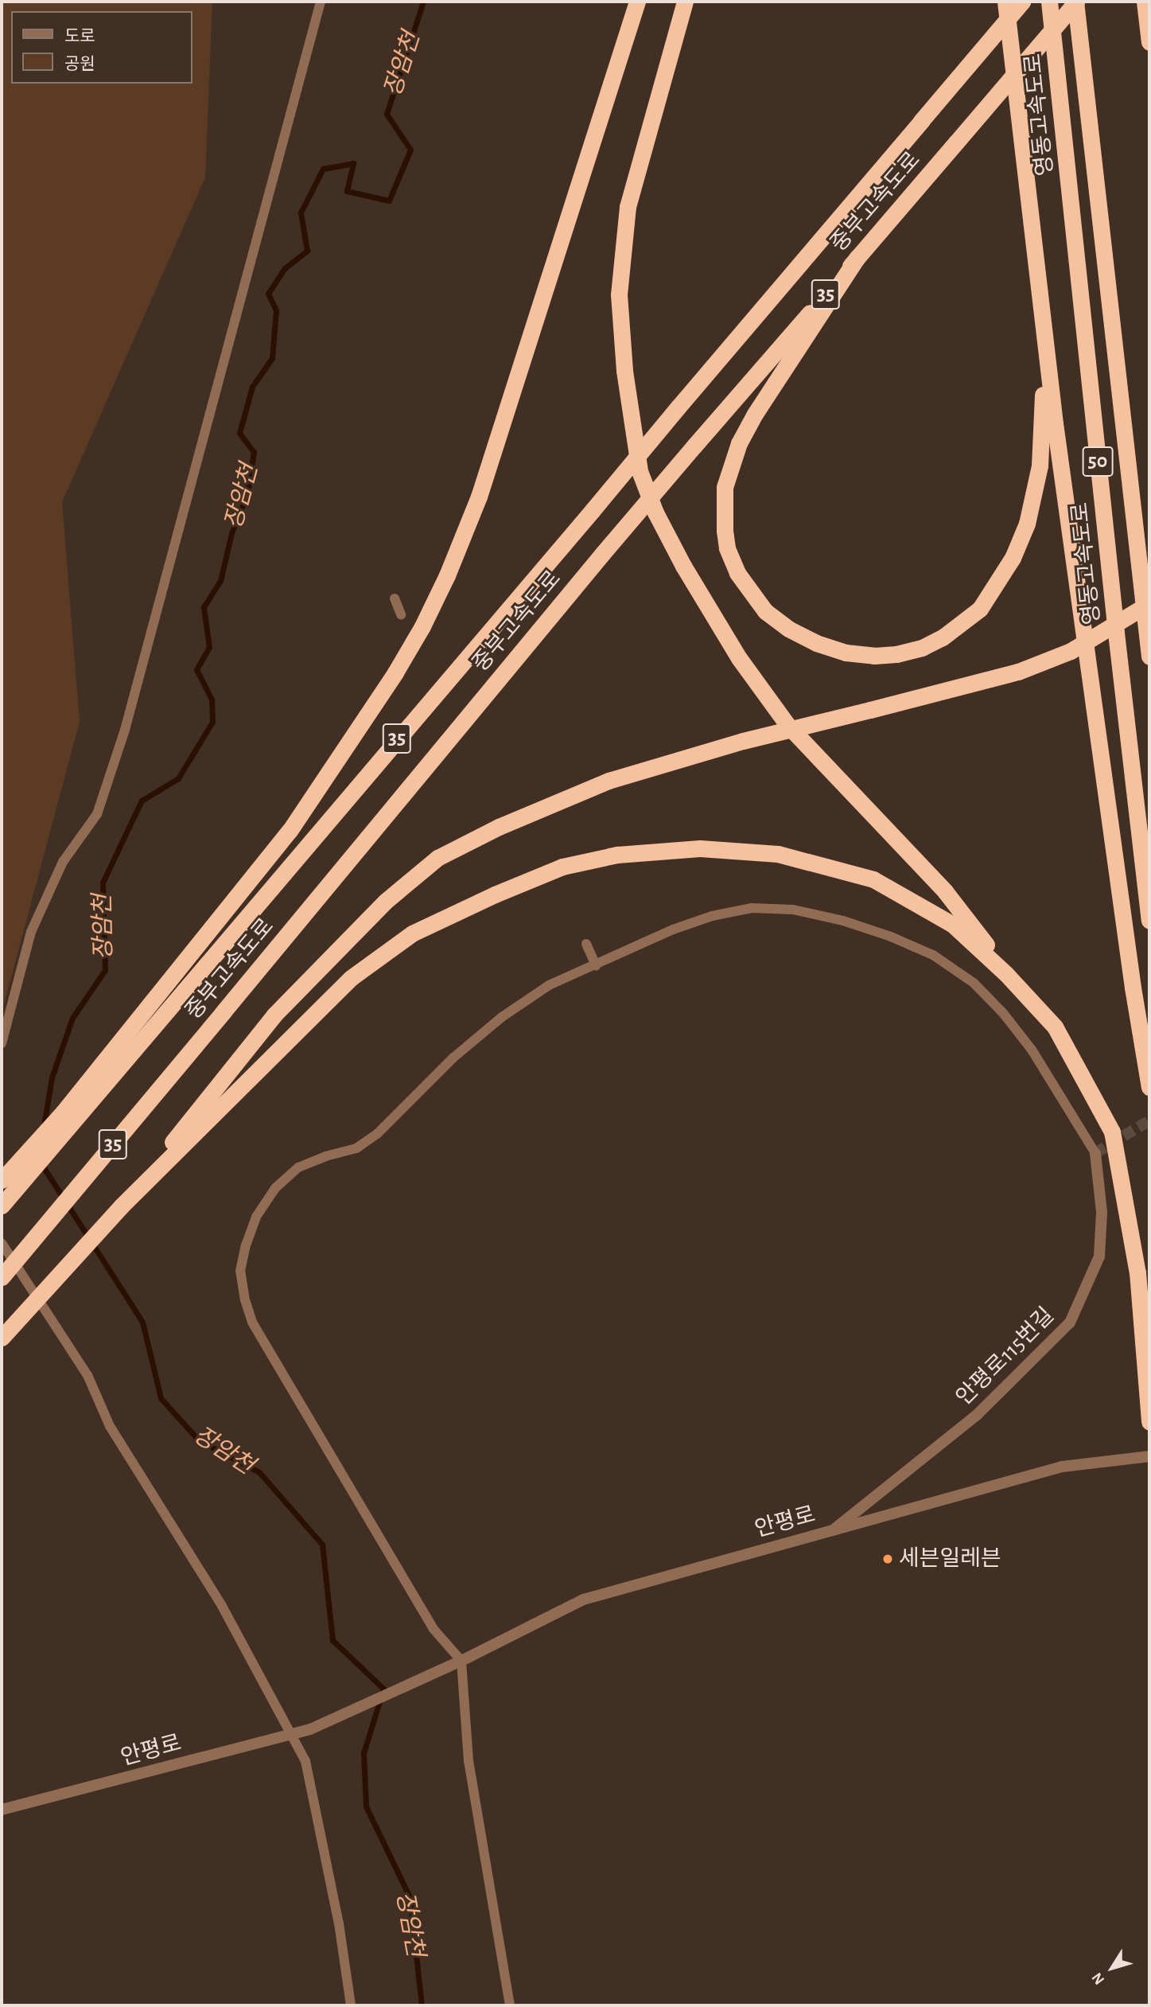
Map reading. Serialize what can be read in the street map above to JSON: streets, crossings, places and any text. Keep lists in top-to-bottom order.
{
  "streets": {
    "highway": [
      "영동고속도로",
      "중부고속도로",
      "35",
      "50"
    ],
    "street": ["안평로115번길", "안평로"]
  },
  "crossings": [
    ["중부고속도로", "50"],
    ["안평로115번길", "안평로"]
  ],
  "water": ["장암천"],
  "places": ["세븐일레븐"],
  "legend": ["도로", "공원"],
  "north": "bottom left"
}
